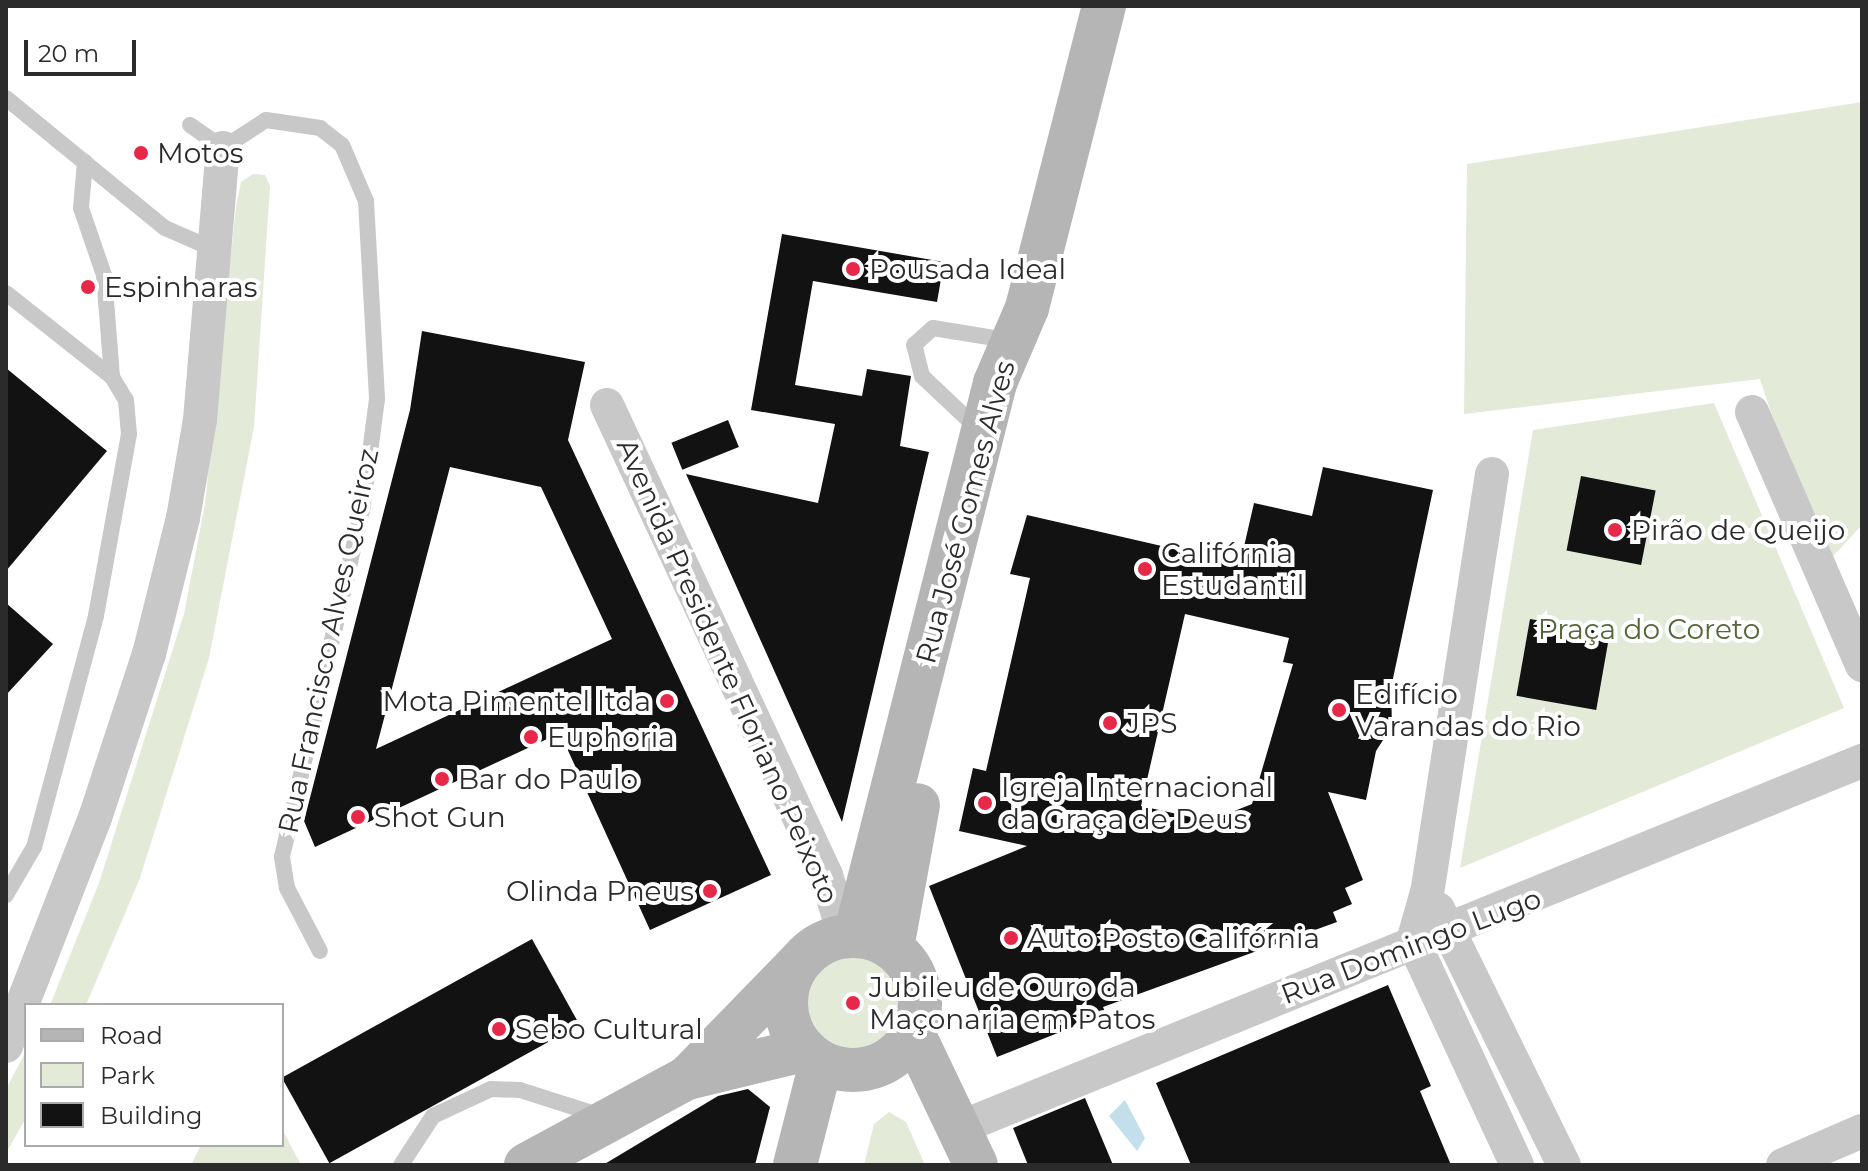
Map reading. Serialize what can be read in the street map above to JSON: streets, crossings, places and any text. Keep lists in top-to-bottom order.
{
  "streets": {
    "main road": ["Rua José Gomes Alves"],
    "street": ["Avenida Presidente Floriano Peixoto", "Rua Domingo Lugo"],
    "lane": ["Rua Francisco Alves Queiroz"]
  },
  "crossings": [
    ["Rua José Gomes Alves", "Avenida Presidente Floriano Peixoto"]
  ],
  "parks": ["Praça do Coreto"],
  "places": [
    "Motos",
    "Pousada Ideal",
    "Espinharas",
    "Pirão de Queijo",
    "Califórnia Estudantil",
    "Mota Pimentel ltda",
    "Edifício Varandas do Rio",
    "JPS",
    "Euphoria",
    "Bar do Paulo",
    "Igreja Internacional da Graça de Deus",
    "Shot Gun",
    "Olinda Pneus",
    "Auto Posto Califórnia",
    "Jubileu de Ouro da Maçonaria em Patos",
    "Sebo Cultural"
  ],
  "legend": ["Road", "Park", "Building"],
  "scale_bar": "20 m"
}
